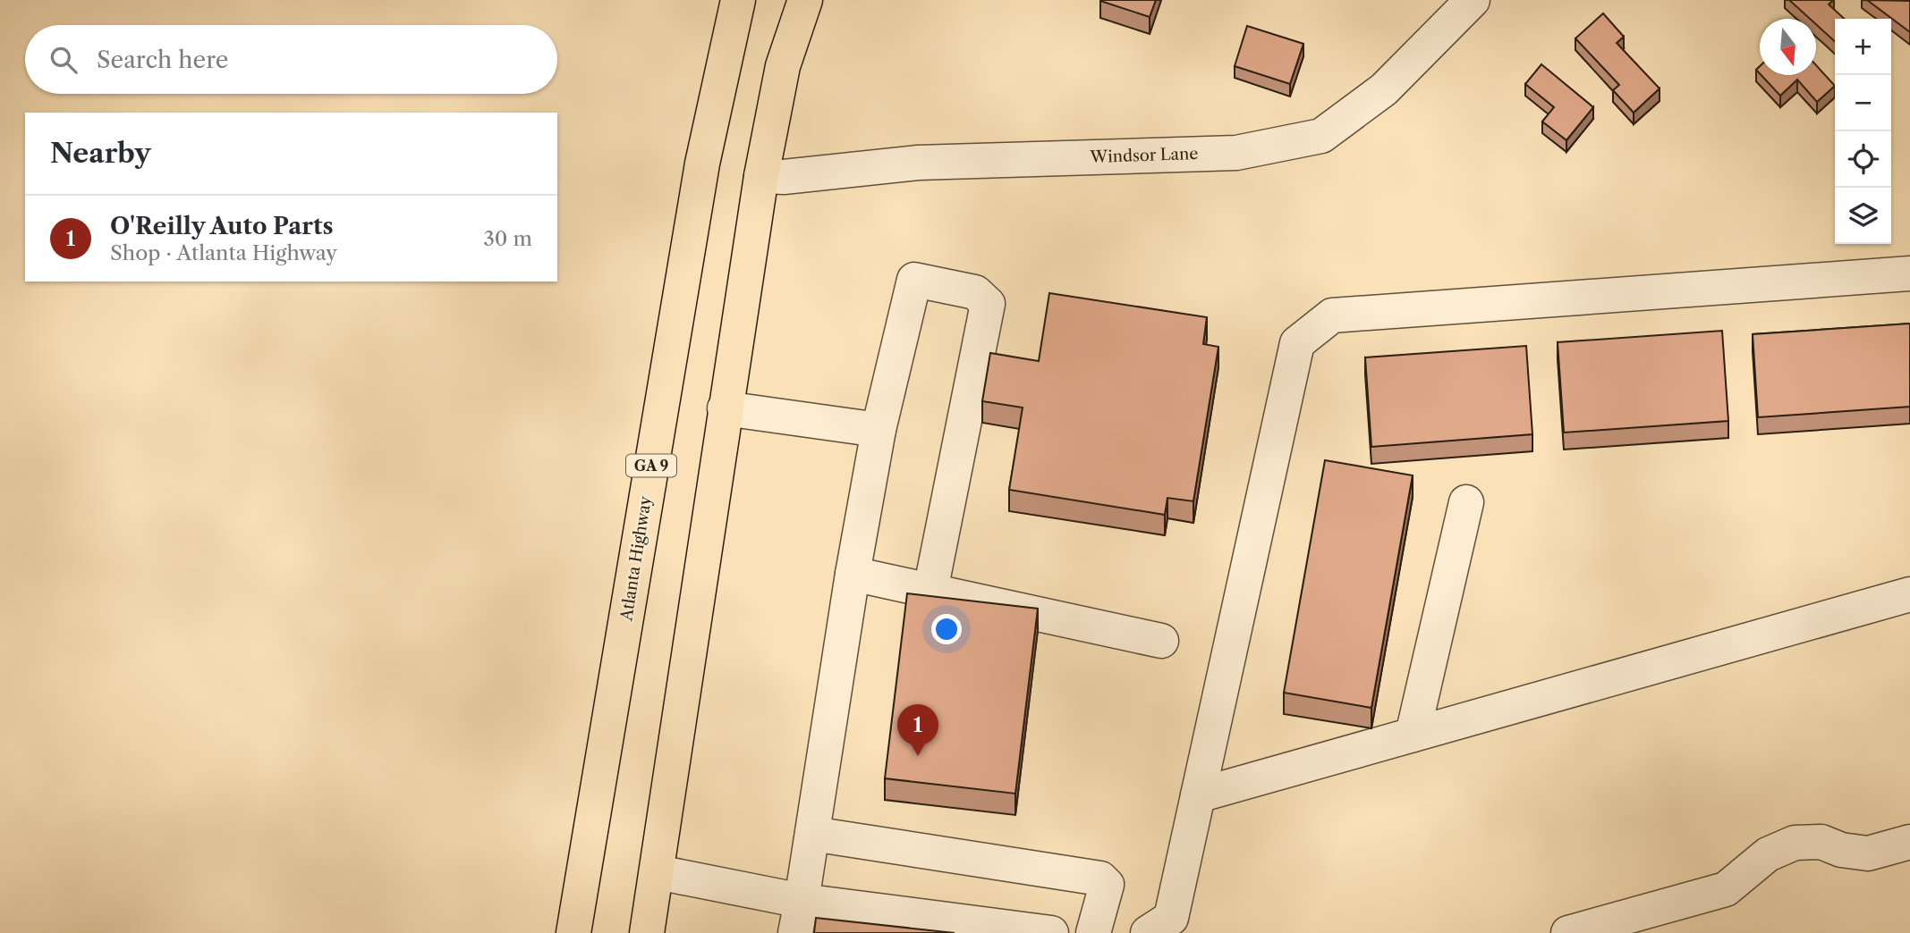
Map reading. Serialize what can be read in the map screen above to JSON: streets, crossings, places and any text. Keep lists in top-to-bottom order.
{
  "streets": {
    "main road": ["GA 9", "Atlanta Highway"],
    "street": ["Windsor Lane"]
  },
  "north": "bottom",
  "page": {
    "map_buttons": ["+", "−"],
    "search": "Search here",
    "heading": "Nearby",
    "list": [
      {
        "mark": "1",
        "name": "O'Reilly Auto Parts",
        "note": "Shop · Atlanta Highway",
        "value": "30 m"
      }
    ],
    "pins": "1"
  }
}
